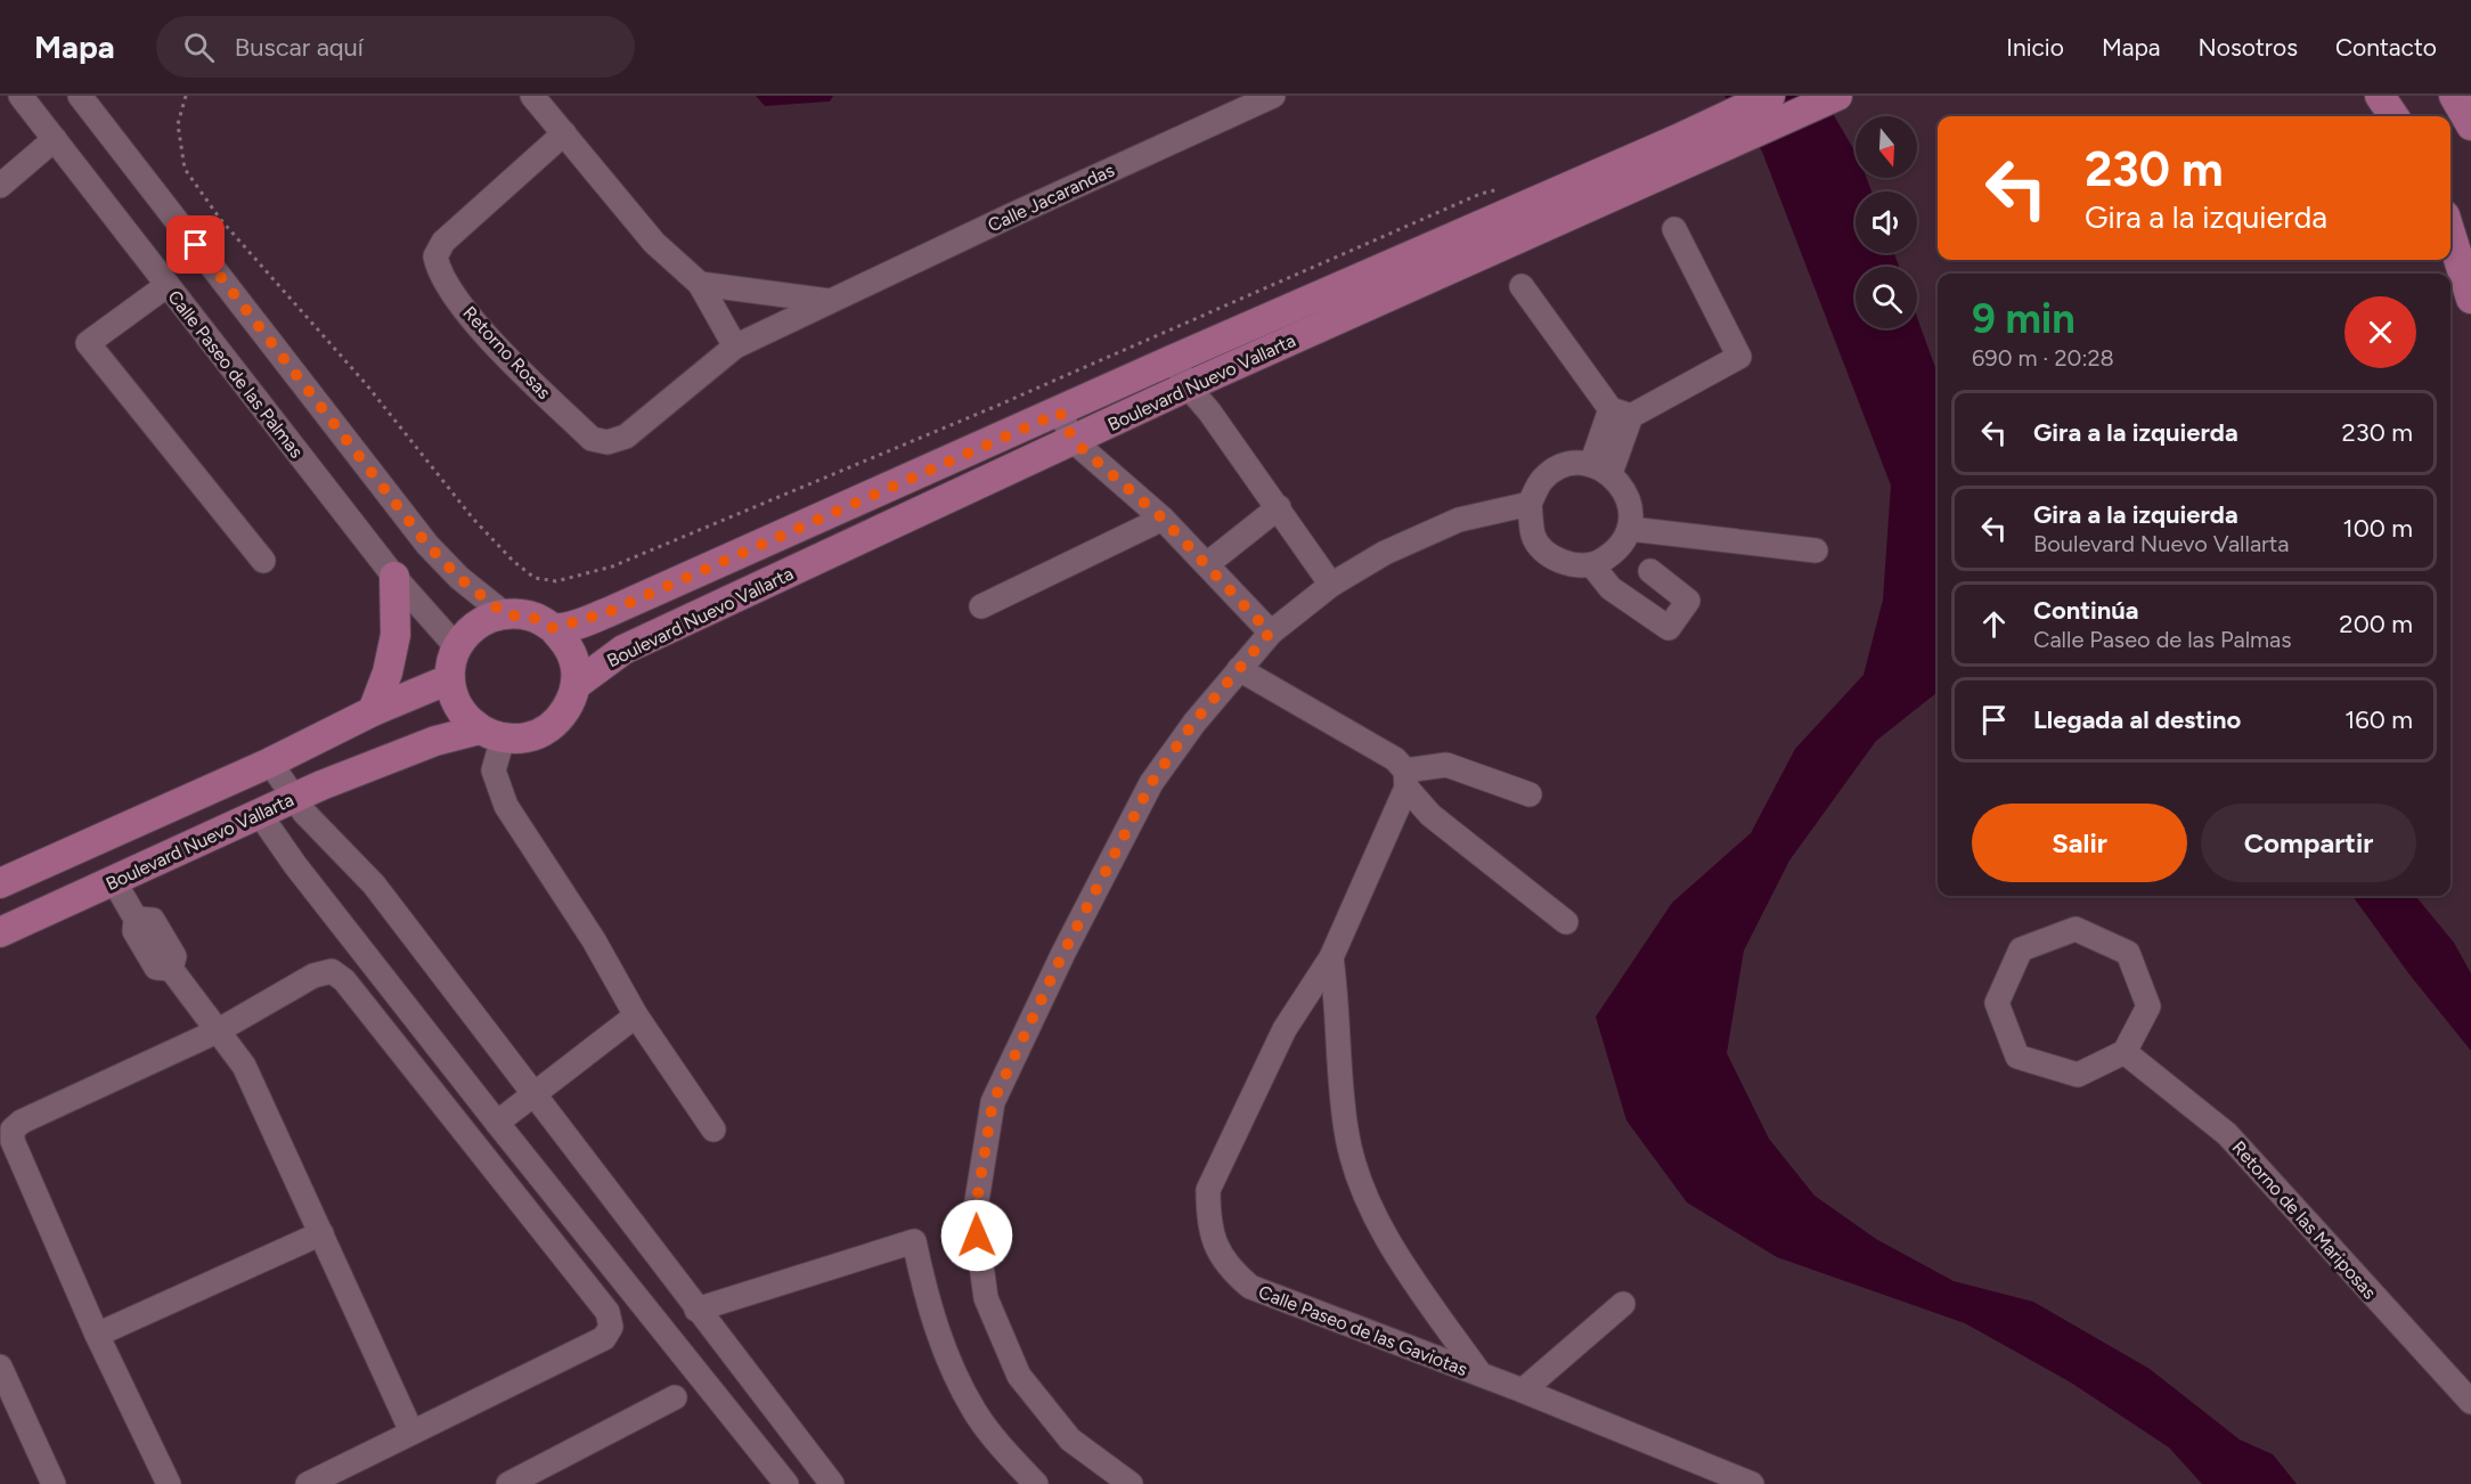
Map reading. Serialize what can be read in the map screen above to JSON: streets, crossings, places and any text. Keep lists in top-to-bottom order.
{
  "streets": {
    "main road": ["Boulevard Nuevo Vallarta"],
    "street": [
      "Calle Jacarandas",
      "Retorno Rosas",
      "Calle Paseo de las Palmas",
      "Retorno de las Mariposas",
      "Calle Paseo de las Gaviotas"
    ]
  },
  "crossings": [
    ["Calle Jacarandas", "Retorno Rosas"],
    ["Calle Paseo de las Palmas", "Boulevard Nuevo Vallarta"]
  ],
  "north": "bottom",
  "page": {
    "header": "Mapa",
    "search": "Buscar aquí",
    "nav": [
      "Inicio",
      "Mapa",
      "Nosotros",
      "Contacto"
    ],
    "turn": ["230 m", "Gira a la izquierda"],
    "heading": ["9 min", "690 m · 20:28"],
    "list": [
      {
        "name": "Gira a la izquierda",
        "value": "230 m"
      },
      {
        "name": "Gira a la izquierda",
        "note": "Boulevard Nuevo Vallarta",
        "value": "100 m"
      },
      {
        "name": "Continúa",
        "note": "Calle Paseo de las Palmas",
        "value": "200 m"
      },
      {
        "name": "Llegada al destino",
        "value": "160 m"
      }
    ],
    "buttons": ["Salir", "Compartir"]
  }
}
